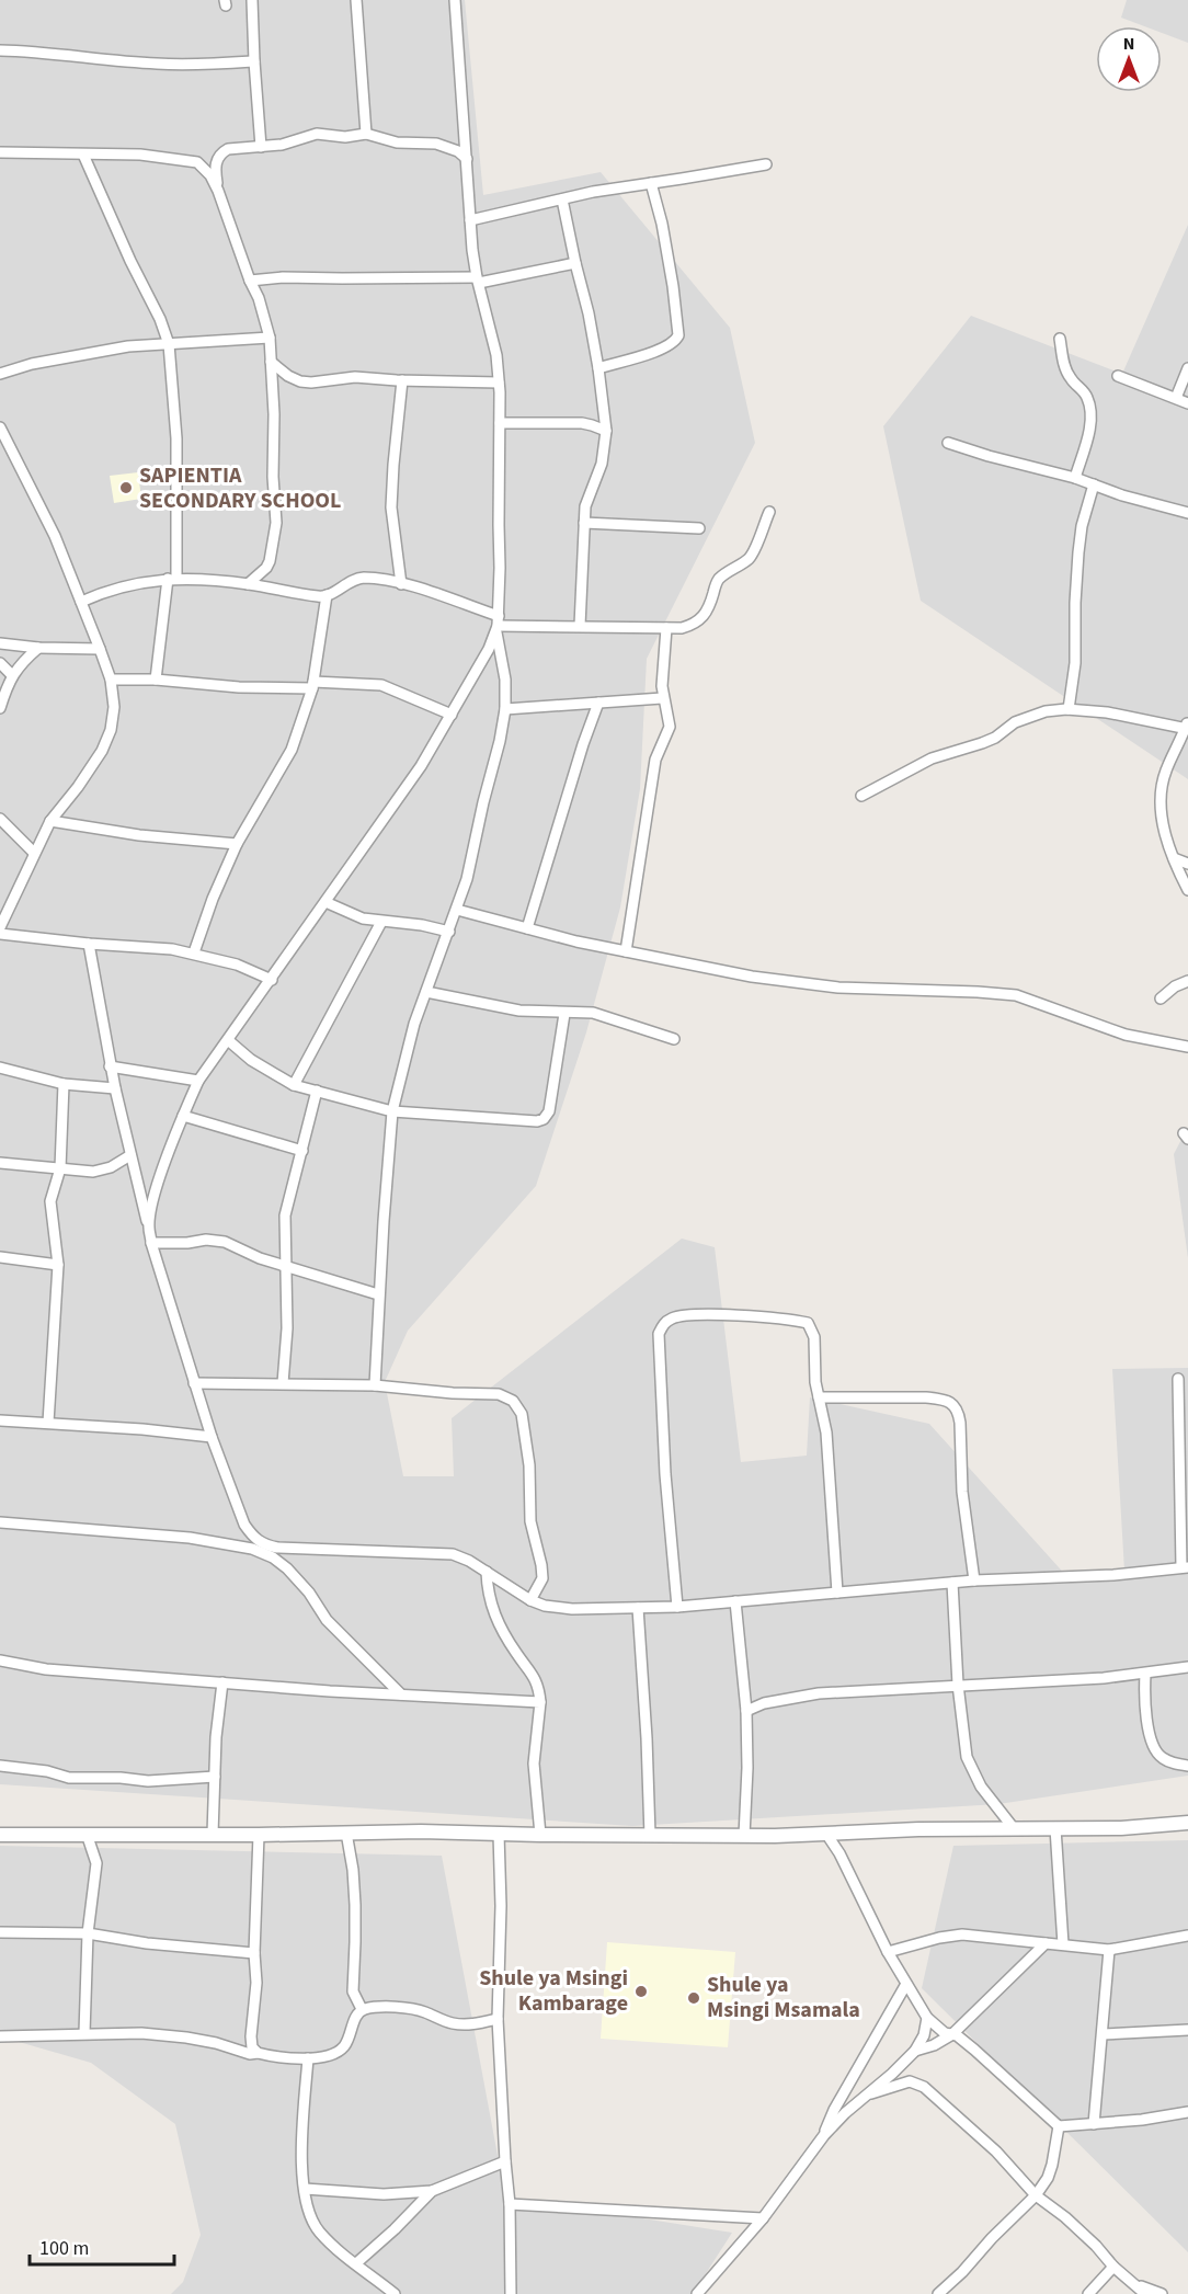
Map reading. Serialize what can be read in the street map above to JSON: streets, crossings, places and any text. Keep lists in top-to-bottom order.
{
  "places": ["SAPIENTIA SECONDARY SCHOOL", "Shule ya Msingi Kambarage", "Shule ya Msingi Msamala"],
  "scale_bar": "100 m",
  "north": "top"
}
